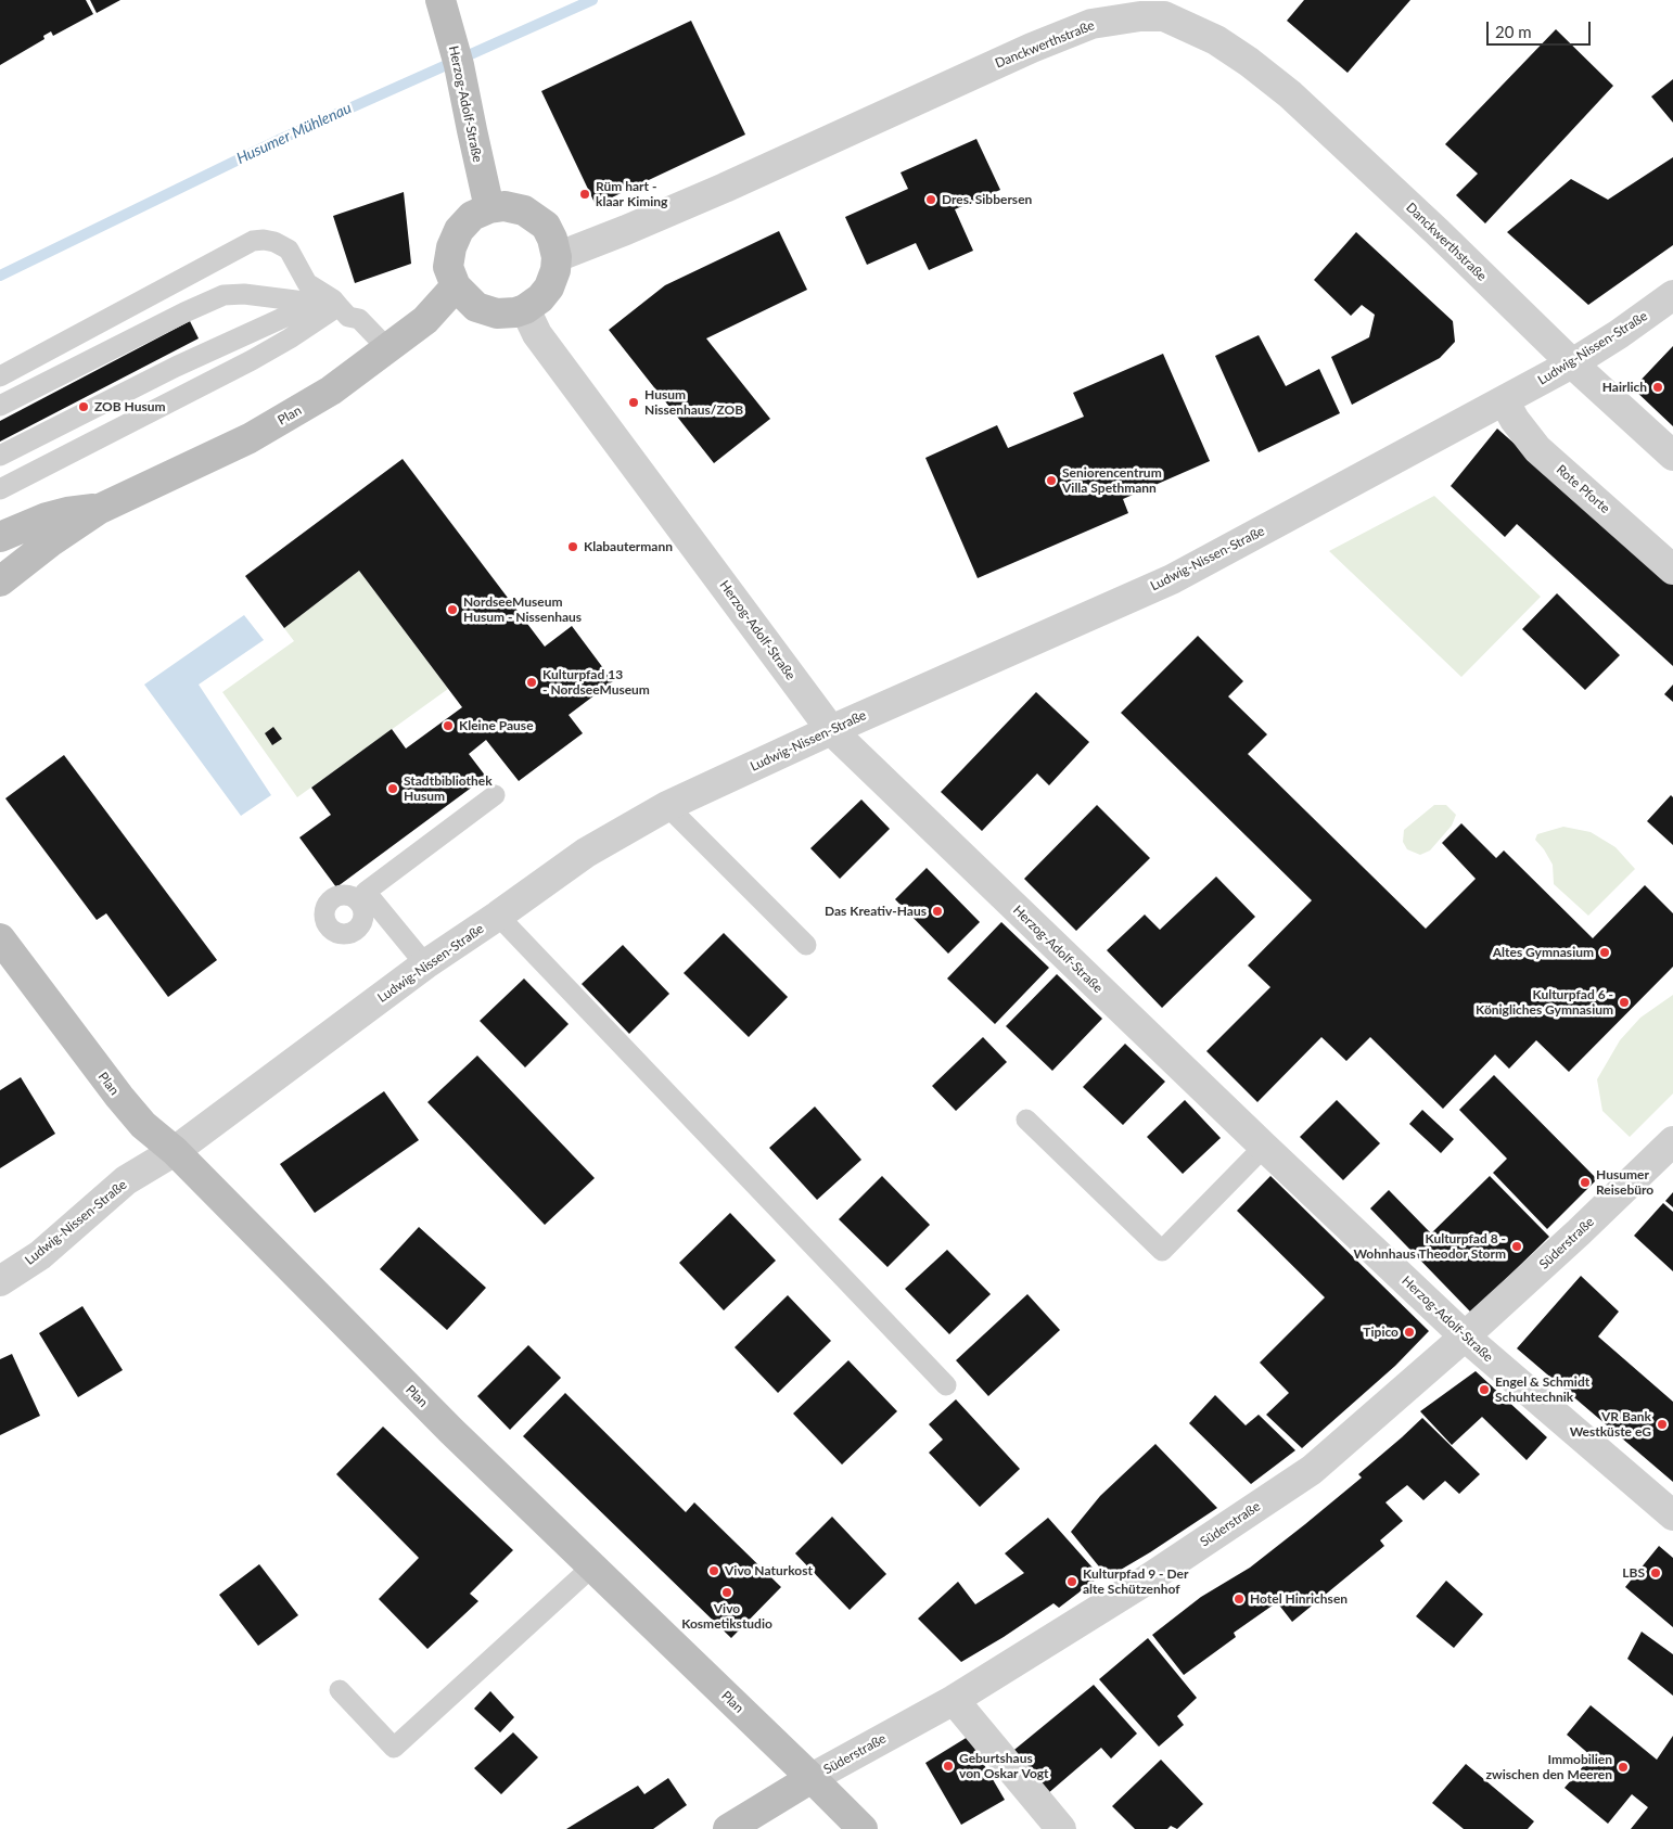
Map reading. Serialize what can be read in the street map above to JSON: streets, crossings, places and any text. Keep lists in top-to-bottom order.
{
  "streets": {
    "main road": ["Herzog-Adolf-Straße", "Plan", "Süderstraße"],
    "street": ["Danckwerthstraße", "Ludwig-Nissen-Straße", "Rote Pforte"]
  },
  "crossings": [
    ["Danckwerthstraße", "Herzog-Adolf-Straße"],
    ["Danckwerthstraße", "Ludwig-Nissen-Straße"],
    ["Danckwerthstraße", "Plan"],
    ["Herzog-Adolf-Straße", "Ludwig-Nissen-Straße"],
    ["Herzog-Adolf-Straße", "Plan"],
    ["Herzog-Adolf-Straße", "Süderstraße"],
    ["Ludwig-Nissen-Straße", "Plan"],
    ["Ludwig-Nissen-Straße", "Rote Pforte"],
    ["Plan", "Süderstraße"]
  ],
  "water": ["Husumer Mühlenau"],
  "places": [
    "Rüm hart - klaar Kiming",
    "Dres. Sibbersen",
    "Hairlich",
    "Husum Nissenhaus/ZOB",
    "ZOB Husum",
    "Seniorencentrum Villa Spethmann",
    "Klabautermann",
    "NordseeMuseum Husum - Nissenhaus",
    "Kulturpfad 13 - NordseeMuseum",
    "Kleine Pause",
    "Stadtbibliothek Husum",
    "Das Kreativ-Haus",
    "Altes Gymnasium",
    "Kulturpfad 6 - Königliches Gymnasium",
    "Husumer Reisebüro",
    "Kulturpfad 8 - Wohnhaus Theodor Storm",
    "Tipico",
    "Engel & Schmidt Schuhtechnik",
    "VR Bank Westküste eG",
    "Vivo Naturkost",
    "LBS",
    "Kulturpfad 9 - Der alte Schützenhof",
    "Vivo Kosmetikstudio",
    "Hotel Hinrichsen",
    "Geburtshaus von Oskar Vogt",
    "Immobilien zwischen den Meeren"
  ],
  "scale_bar": "20 m"
}
